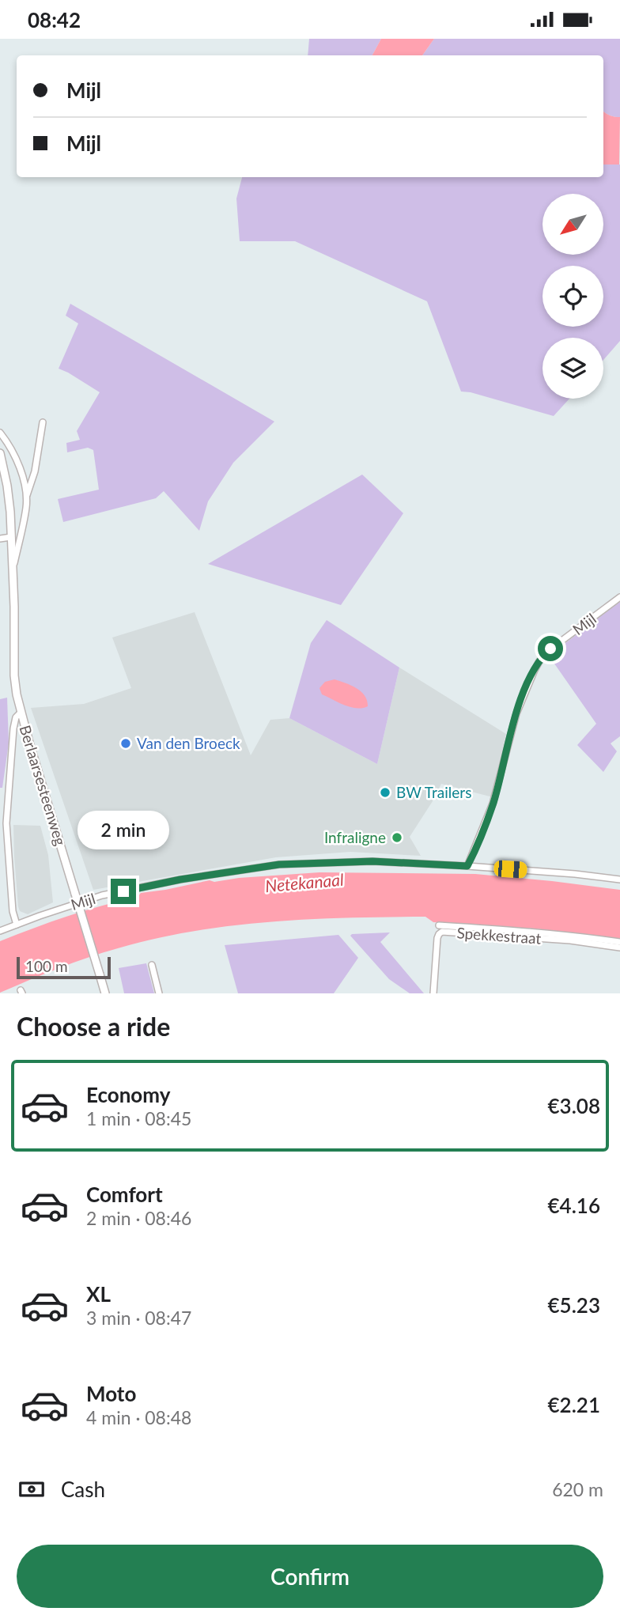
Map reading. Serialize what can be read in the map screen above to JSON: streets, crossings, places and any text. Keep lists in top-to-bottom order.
{
  "streets": {
    "street": ["Mijl", "Berlaarsesteenweg", "Spekkestraat"]
  },
  "water": ["Netekanaal"],
  "places": ["Van den Broeck", "BW Trailers", "Infraligne"],
  "scale_bar": "100 m",
  "north": "bottom left",
  "page": {
    "status": "08:42",
    "banner": ["Mijl", "Mijl"],
    "bubble": "2 min",
    "scale": "100 m",
    "heading": "Choose a ride",
    "list": [
      {
        "name": "Economy",
        "note": "1 min · 08:45",
        "value": "€3.08"
      },
      {
        "name": "Comfort",
        "note": "2 min · 08:46",
        "value": "€4.16"
      },
      {
        "name": "XL",
        "note": "3 min · 08:47",
        "value": "€5.23"
      },
      {
        "name": "Moto",
        "note": "4 min · 08:48",
        "value": "€2.21"
      }
    ],
    "pay": ["Cash", "620 m"],
    "buttons": "Confirm"
  }
}
